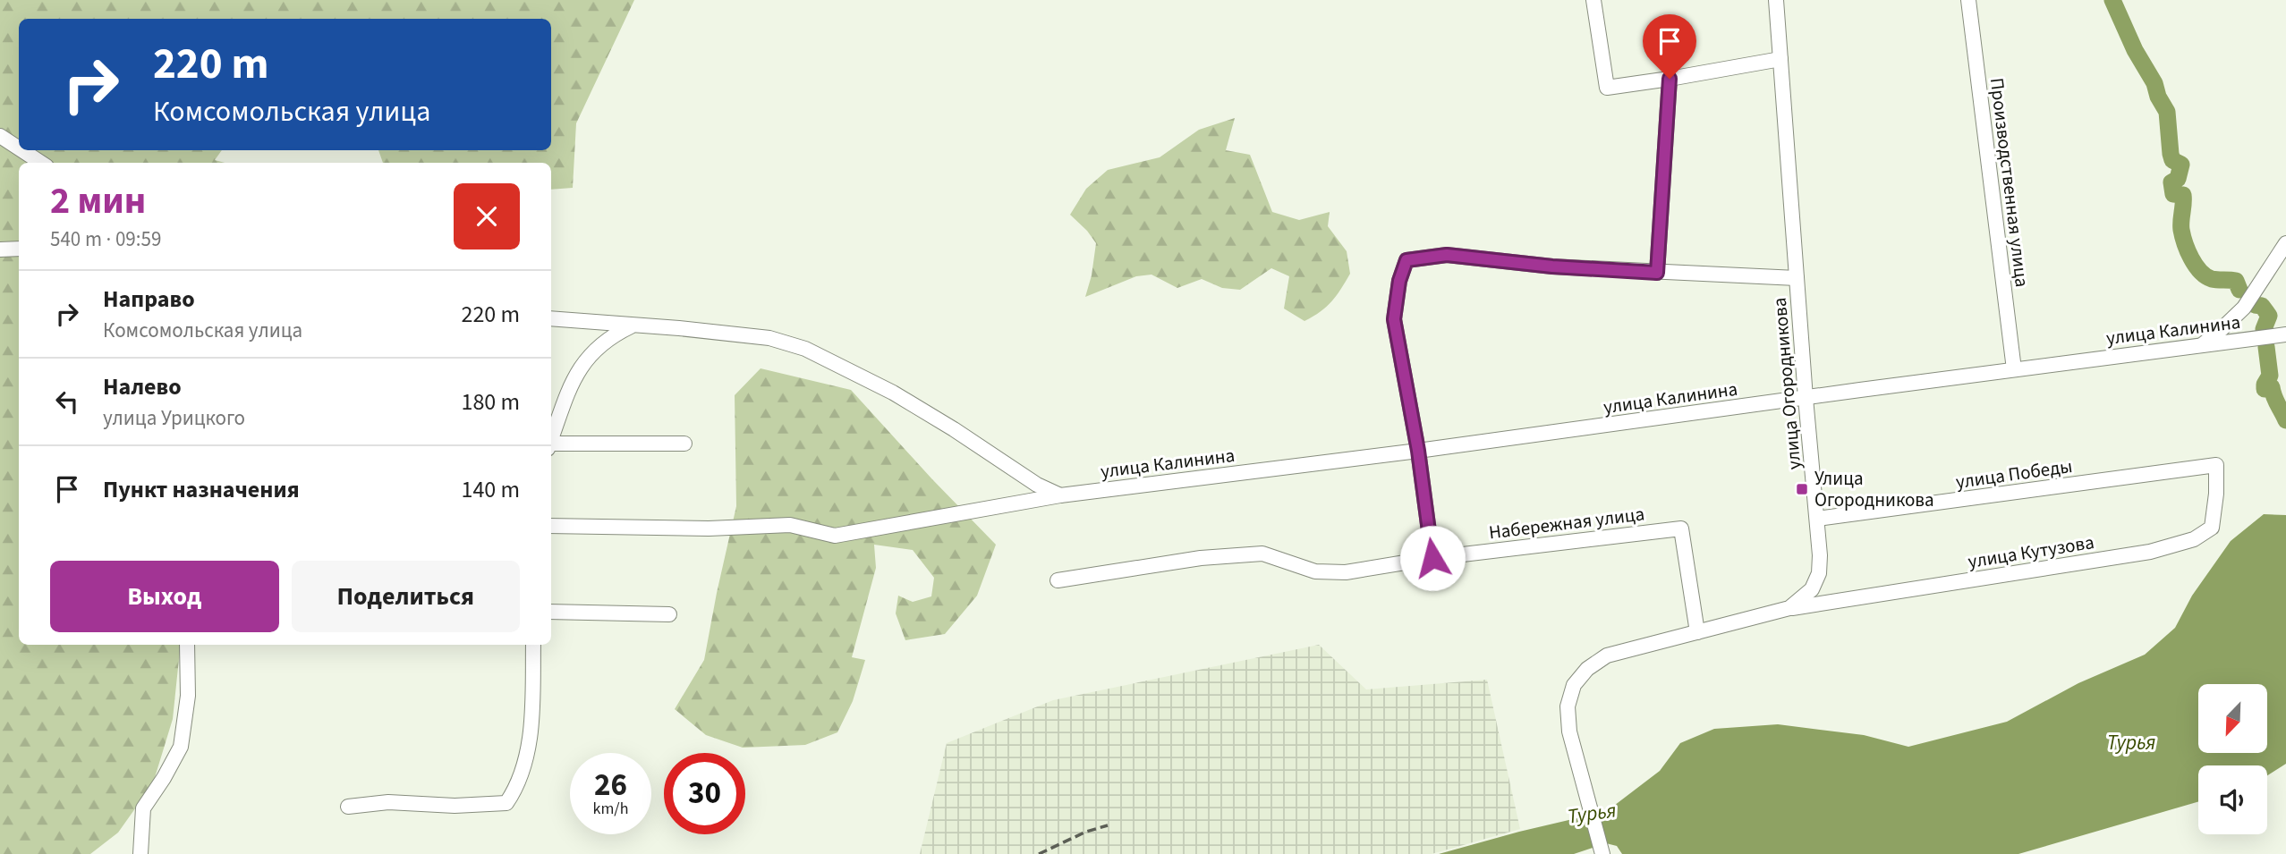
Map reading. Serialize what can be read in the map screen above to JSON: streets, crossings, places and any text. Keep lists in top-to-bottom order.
{
  "streets": {
    "street": [
      "Производственная улица",
      "улица Калинина",
      "улица Огородникова",
      "улица Победы",
      "Набережная улица",
      "улица Кутузова"
    ]
  },
  "crossings": [
    ["Производственная улица", "улица Калинина"],
    ["улица Калинина", "улица Огородникова"],
    ["улица Огородникова", "улица Победы"],
    ["улица Огородникова", "Набережная улица"],
    ["улица Огородникова", "улица Кутузова"],
    ["улица Победы", "улица Кутузова"]
  ],
  "water": ["Турья"],
  "places": {
    "transit": ["Улица Огородникова"]
  },
  "north": "bottom left",
  "page": {
    "turn": ["220 m", "Комсомольская улица"],
    "heading": ["2 мин", "540 m · 09:59"],
    "list": [
      {
        "name": "Направо",
        "note": "Комсомольская улица",
        "value": "220 m"
      },
      {
        "name": "Налево",
        "note": "улица Урицкого",
        "value": "180 m"
      },
      {
        "name": "Пункт назначения",
        "value": "140 m"
      }
    ],
    "buttons": ["Выход", "Поделиться"],
    "speed": "26 km/h",
    "limit": "30"
  }
}
